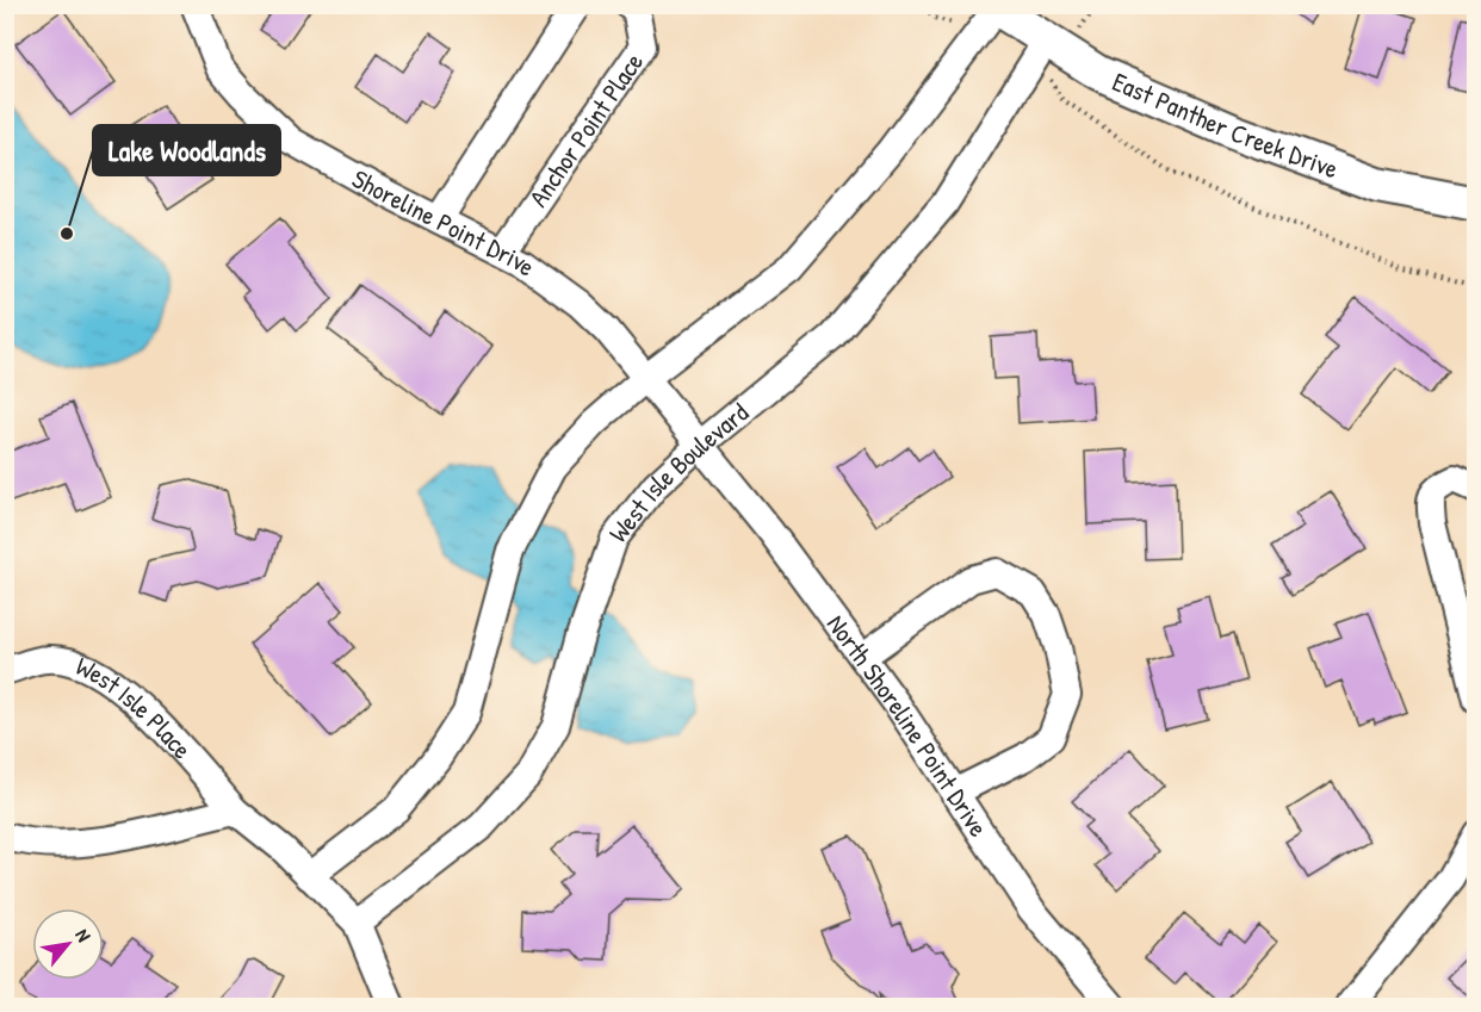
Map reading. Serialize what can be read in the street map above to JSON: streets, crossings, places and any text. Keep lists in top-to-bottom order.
{
  "streets": {
    "street": [
      "East Panther Creek Drive",
      "Anchor Point Place",
      "Shoreline Point Drive",
      "West Isle Boulevard",
      "West Isle Place",
      "North Shoreline Point Drive"
    ]
  },
  "crossings": [
    ["East Panther Creek Drive", "West Isle Boulevard"],
    ["Anchor Point Place", "Shoreline Point Drive"],
    ["Shoreline Point Drive", "West Isle Boulevard"],
    ["Shoreline Point Drive", "North Shoreline Point Drive"],
    ["West Isle Boulevard", "West Isle Place"],
    ["West Isle Boulevard", "North Shoreline Point Drive"]
  ],
  "places": ["Lake Woodlands"],
  "north": "top right"
}
